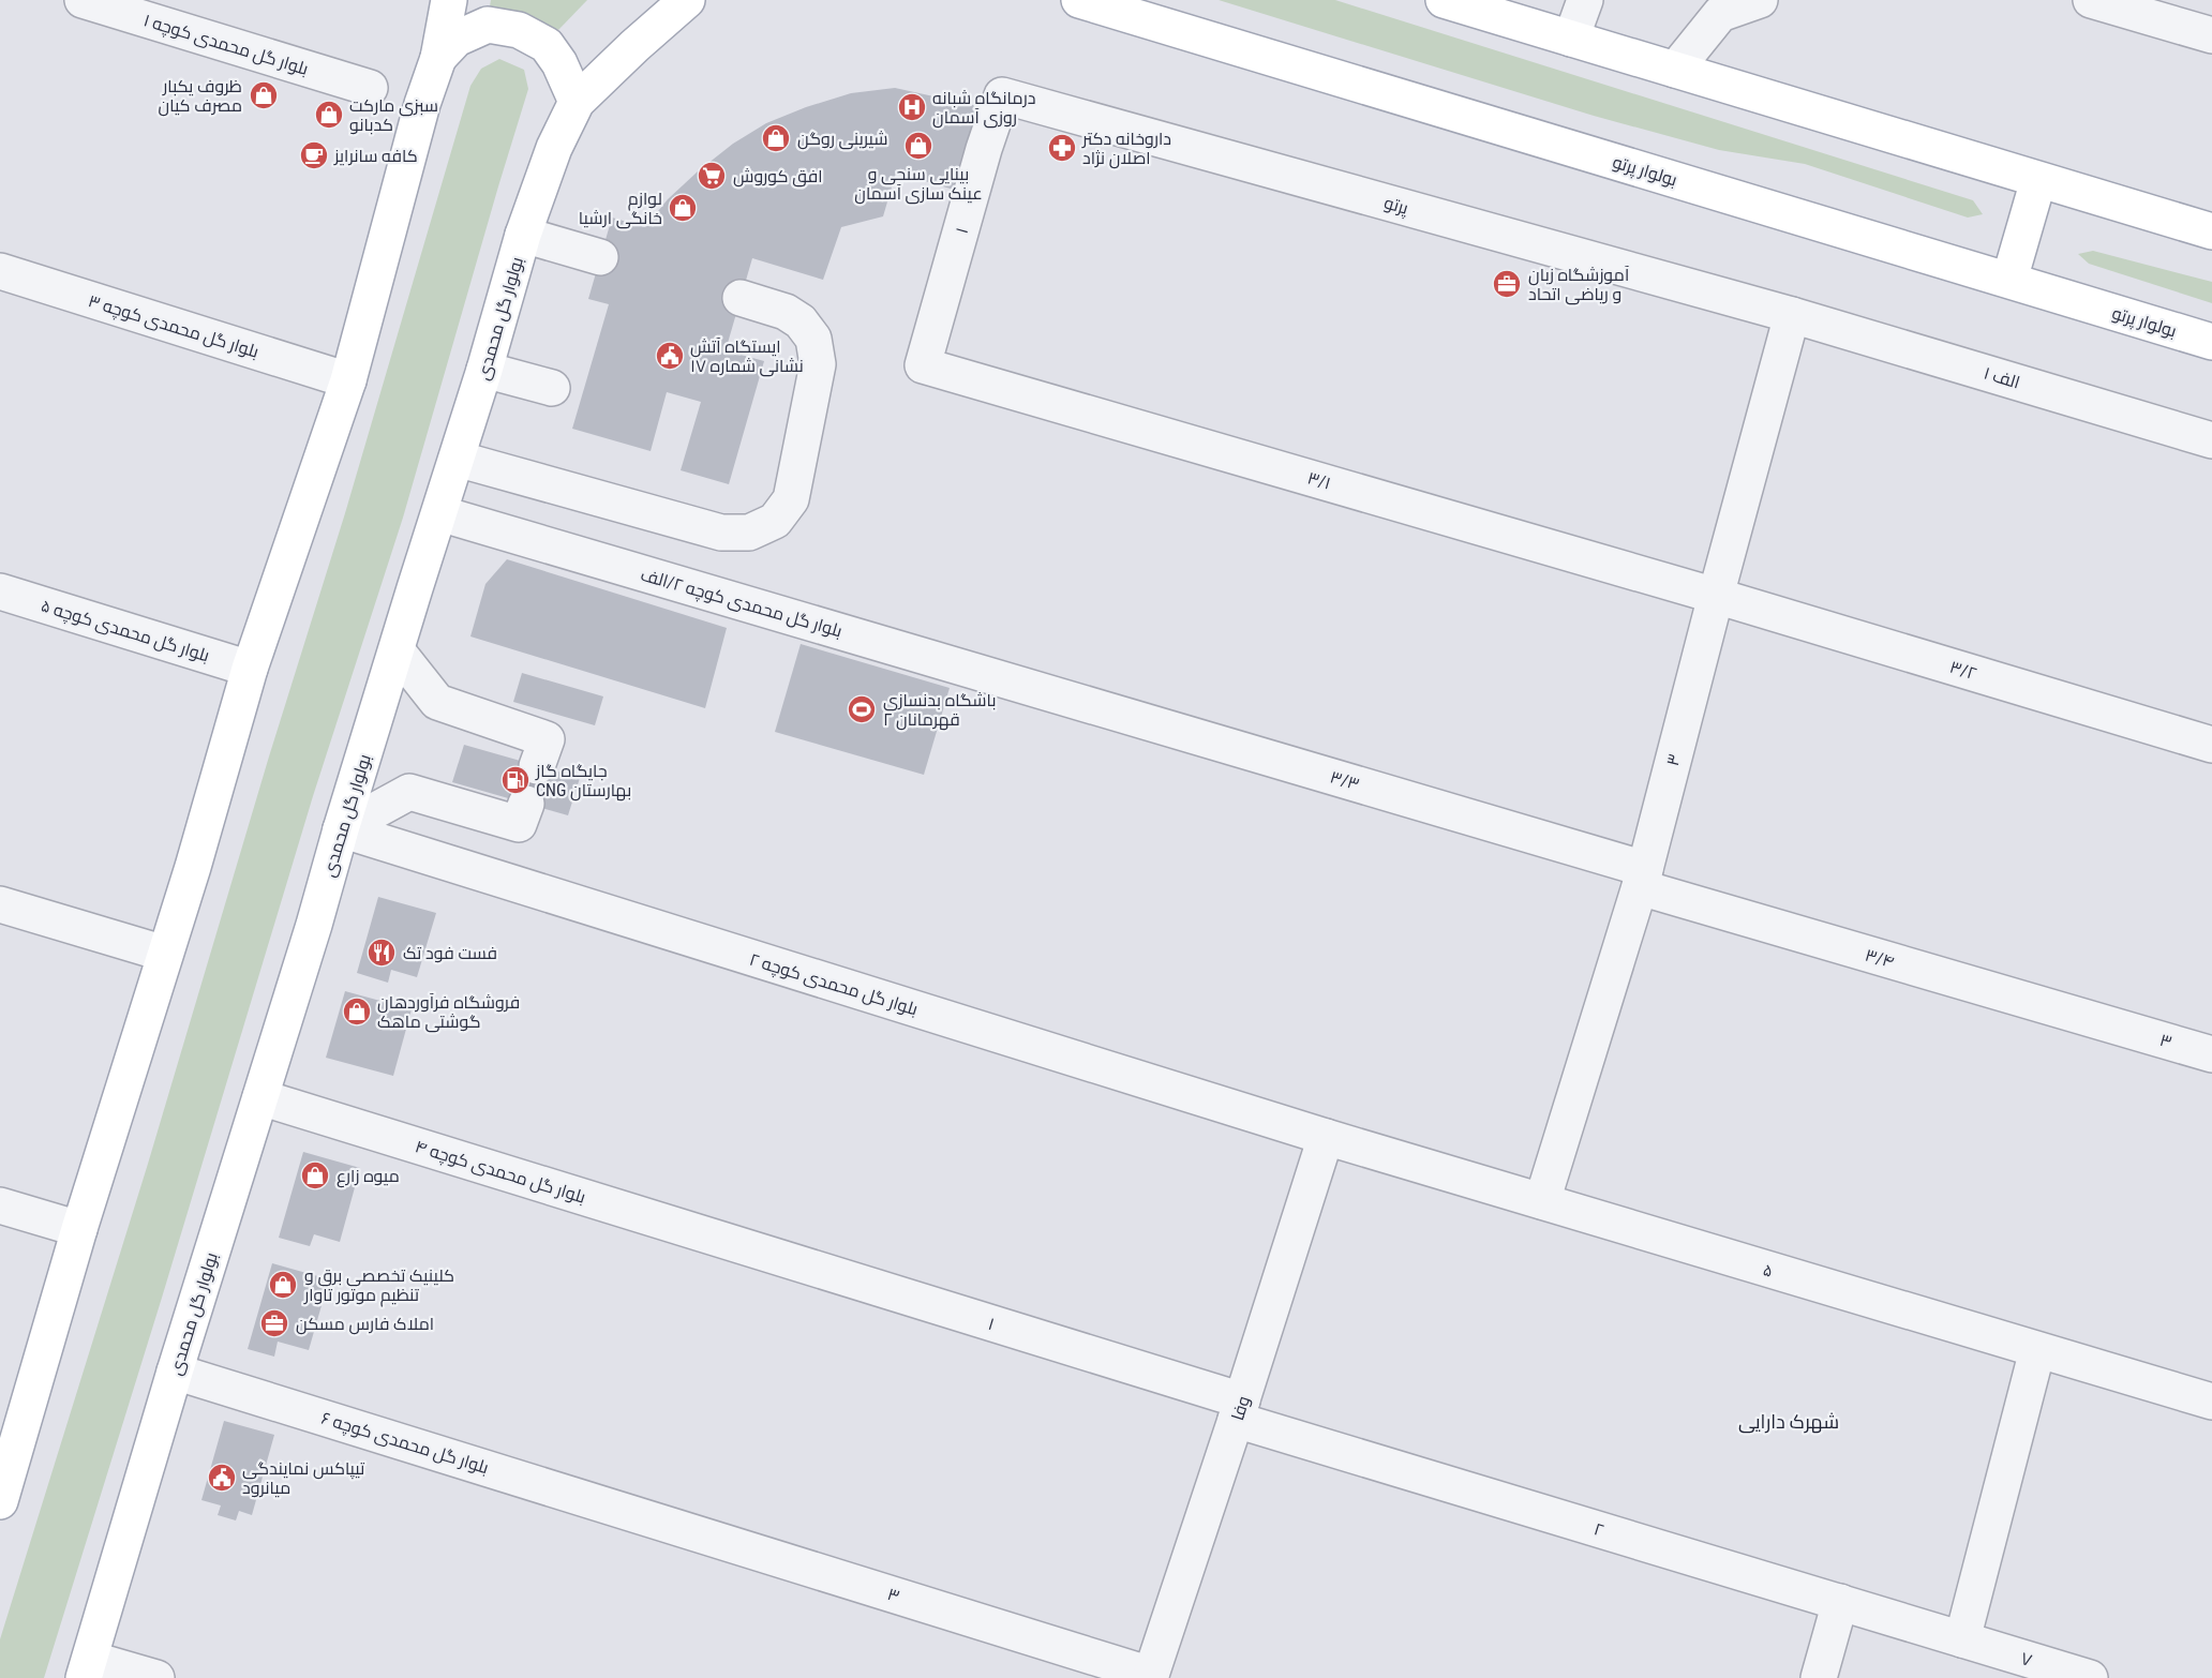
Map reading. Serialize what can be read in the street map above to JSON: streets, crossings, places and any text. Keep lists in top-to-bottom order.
{
  "streets": {
    "main road": ["بولوار پرتو", "بولوار گل محمدی"],
    "street": [
      "بلوار گل محمدی کوچه ۱",
      "پرتو",
      "۱",
      "بلوار گل محمدی کوچه ۳",
      "۱ الف",
      "۳/۱",
      "بلوار گل محمدی کوچه ۲/الف",
      "بلوار گل محمدی کوچه ۵",
      "۳/۲",
      "۳",
      "۳/۳",
      "۳/۴",
      "بلوار گل محمدی کوچه ۲",
      "بلوار گل محمدی کوچه ۴",
      "۵",
      "وفا",
      "بلوار گل محمدی کوچه ۶",
      "۲",
      "۷"
    ]
  },
  "crossings": [
    ["پرتو", "۱"],
    ["پرتو", "۱ الف"],
    ["پرتو", "۳"],
    ["۱", "۳/۱"],
    ["۱", "بلوار گل محمدی کوچه ۴"],
    ["۱", "وفا"],
    ["۱", "۲"],
    ["بولوار گل محمدی", "بلوار گل محمدی کوچه ۲/الف"],
    ["بولوار گل محمدی", "بلوار گل محمدی کوچه ۲"],
    ["بولوار گل محمدی", "بلوار گل محمدی کوچه ۴"],
    ["بولوار گل محمدی", "بلوار گل محمدی کوچه ۶"],
    ["۱ الف", "۳"],
    ["۳/۱", "۳/۲"],
    ["۳/۱", "۳"],
    ["بلوار گل محمدی کوچه ۲/الف", "۳/۳"],
    ["۳/۲", "۳"],
    ["۳", "۳/۳"],
    ["۳", "۳/۴"],
    ["۳", "۵"],
    ["۳", "وفا"],
    ["۳", "بلوار گل محمدی کوچه ۶"],
    ["۳/۳", "۳/۴"],
    ["بلوار گل محمدی کوچه ۲", "۵"],
    ["بلوار گل محمدی کوچه ۲", "وفا"],
    ["۵", "وفا"],
    ["وفا", "۲"],
    ["۲", "۷"]
  ],
  "districts": ["شهرک دارایی"],
  "places": {
    "shop": [
      "ظروف یکبار مصرف کیان",
      "سبزی مارکت کدبانو",
      "شیرینی روگن",
      "بينایی سنجی و عینک سازی آسمان",
      "لوازم خانگی ارشیا",
      "فروشگاه فرآوردهان گوشتی ماهک",
      "میوه زارع",
      "کلینیک تخصصی برق و تنظیم موتور تاوار"
    ],
    "hospital": ["درمانگاه شبانه روزی آسمان"],
    "pharmacy": ["داروخانه دکتر اصلان نژاد"],
    "cafe": ["کافه سانرایز"],
    "supermarket": ["افق کوروش"],
    "office": ["آموزشگاه زبان و ریاضی اتحاد", "املاک فارس مسکن"],
    "public building": ["ایستگاه آتش نشانی شماره ۱۷", "تیپاکس نمایندگی میانرود"],
    "sports": ["باشگاه بدنسازی قهرمانان ۲"],
    "fuel station": ["جایگاه گاز CNG بهارستان"],
    "restaurant": ["فست فود تک"]
  }
}
